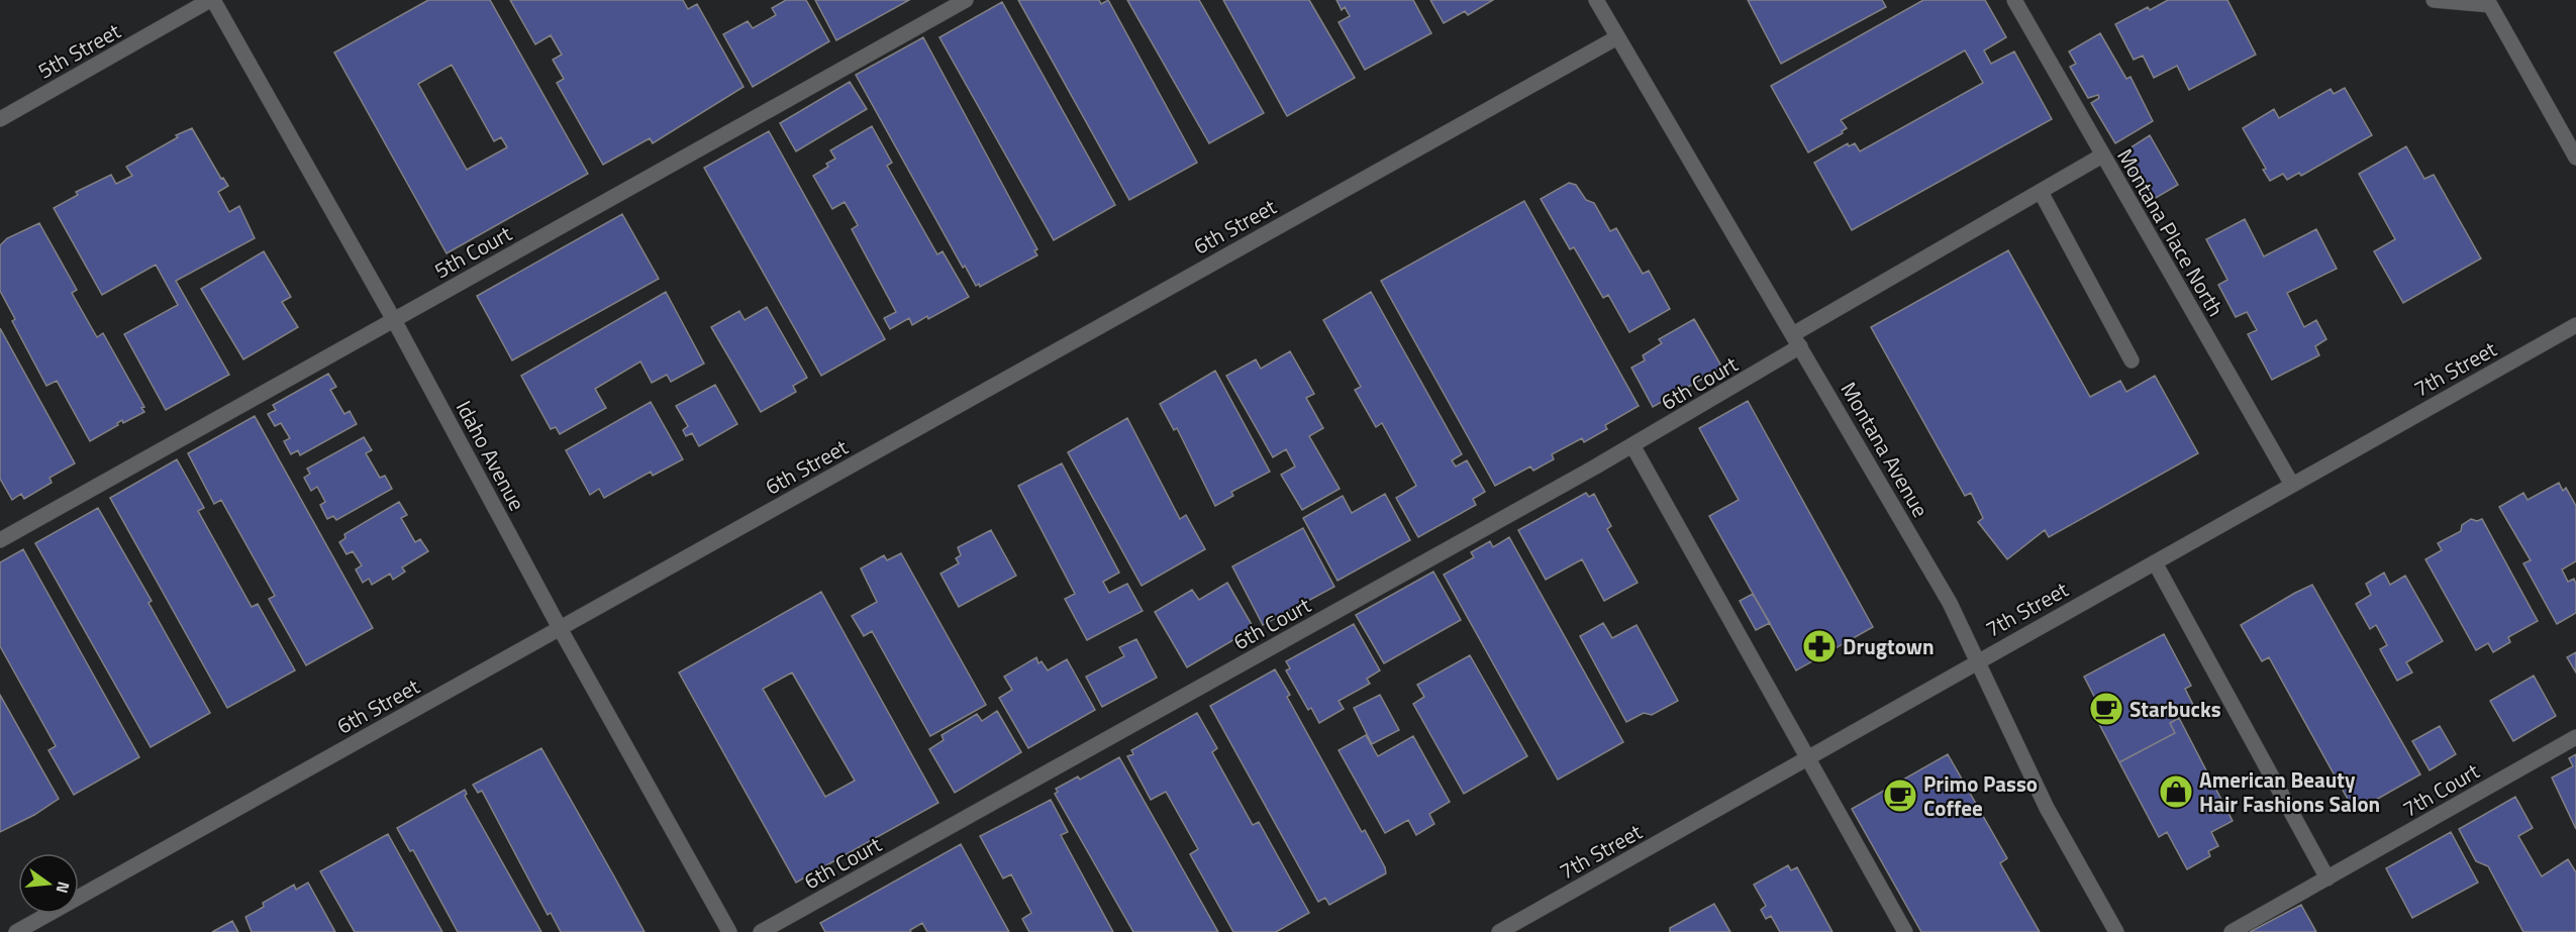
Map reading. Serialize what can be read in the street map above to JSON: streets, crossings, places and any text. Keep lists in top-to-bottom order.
{
  "streets": {
    "street": [
      "5th Street",
      "6th Street",
      "Montana Place North",
      "5th Court",
      "7th Street",
      "6th Court",
      "Montana Avenue",
      "Idaho Avenue",
      "7th Court"
    ]
  },
  "crossings": [
    ["5th Street", "Idaho Avenue"],
    ["6th Street", "Montana Avenue"],
    ["6th Street", "Idaho Avenue"],
    ["Montana Place North", "7th Street"],
    ["Montana Place North", "6th Court"],
    ["5th Court", "Idaho Avenue"],
    ["7th Street", "Montana Avenue"],
    ["6th Court", "Montana Avenue"]
  ],
  "places": {
    "pharmacy": ["Drugtown"],
    "cafe": ["Starbucks", "Primo Passo Coffee"],
    "shop": ["American Beauty Hair Fashions Salon"]
  },
  "north": "right"
}
